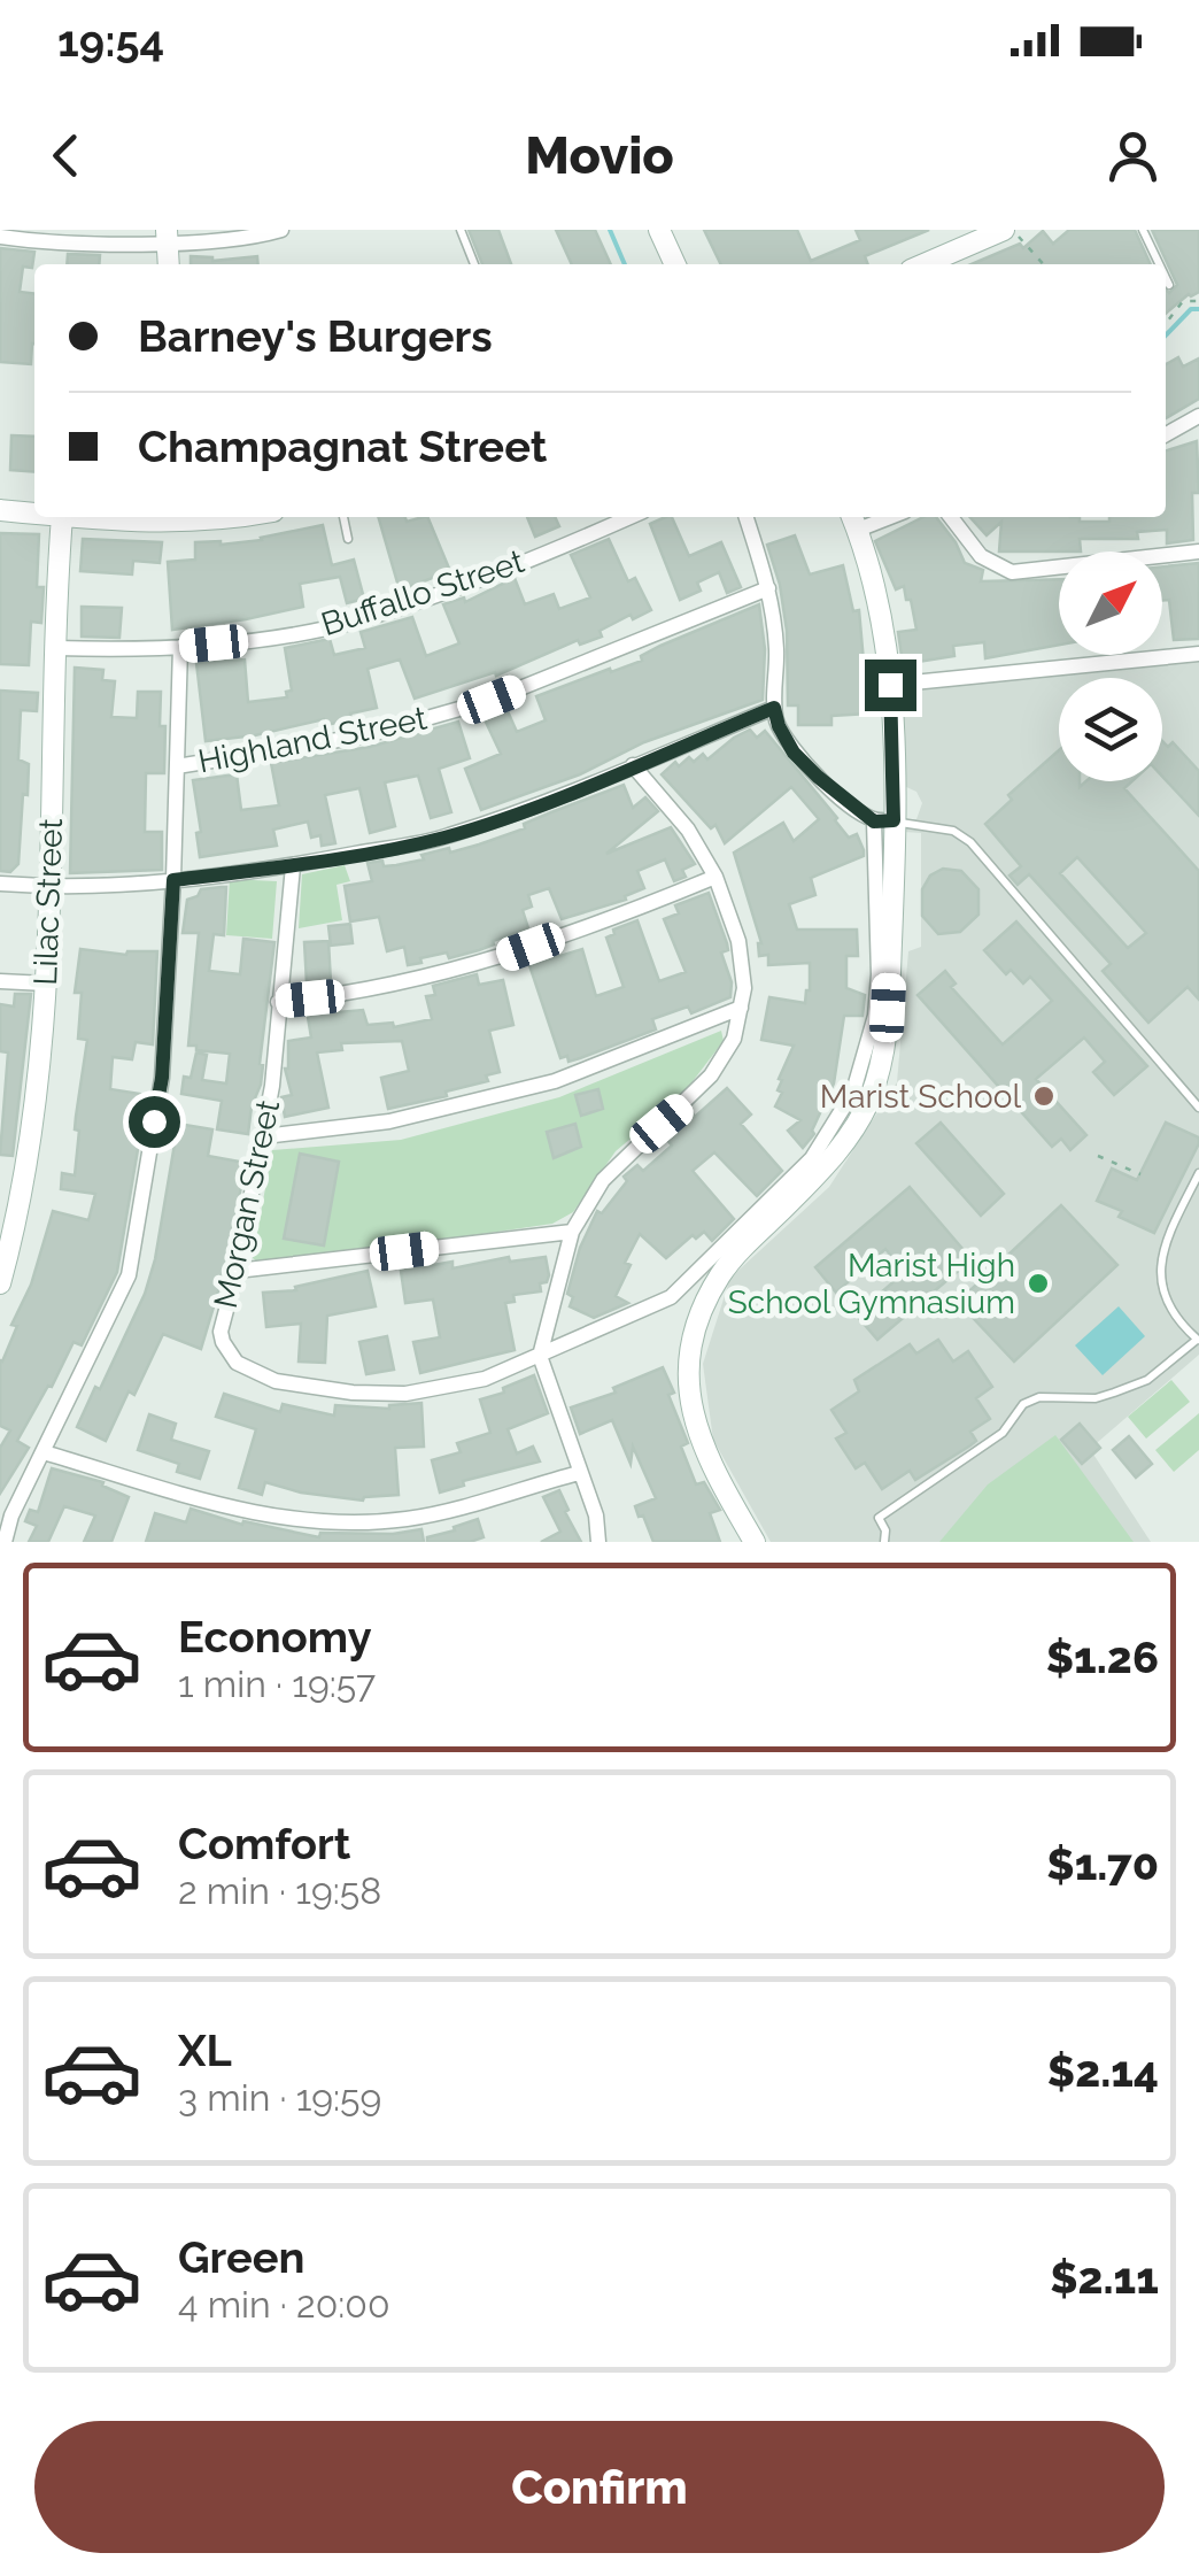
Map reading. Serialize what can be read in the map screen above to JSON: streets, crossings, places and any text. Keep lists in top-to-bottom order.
{
  "streets": {
    "street": [
      "Buffallo Street",
      "Highland Street",
      "Lilac Street",
      "Morgan Street"
    ]
  },
  "crossings": [
    ["Buffallo Street", "Lilac Street"]
  ],
  "places": ["Marist School", "Marist High School Gymnasium"],
  "north": "top right",
  "page": {
    "status": "19:54",
    "header": "Movio",
    "banner": ["Barney's Burgers", "Champagnat Street"],
    "list": [
      {
        "name": "Economy",
        "note": "1 min · 19:57",
        "value": "$1.26"
      },
      {
        "name": "Comfort",
        "note": "2 min · 19:58",
        "value": "$1.70"
      },
      {
        "name": "XL",
        "note": "3 min · 19:59",
        "value": "$2.14"
      },
      {
        "name": "Green",
        "note": "4 min · 20:00",
        "value": "$2.11"
      }
    ],
    "buttons": "Confirm"
  }
}
